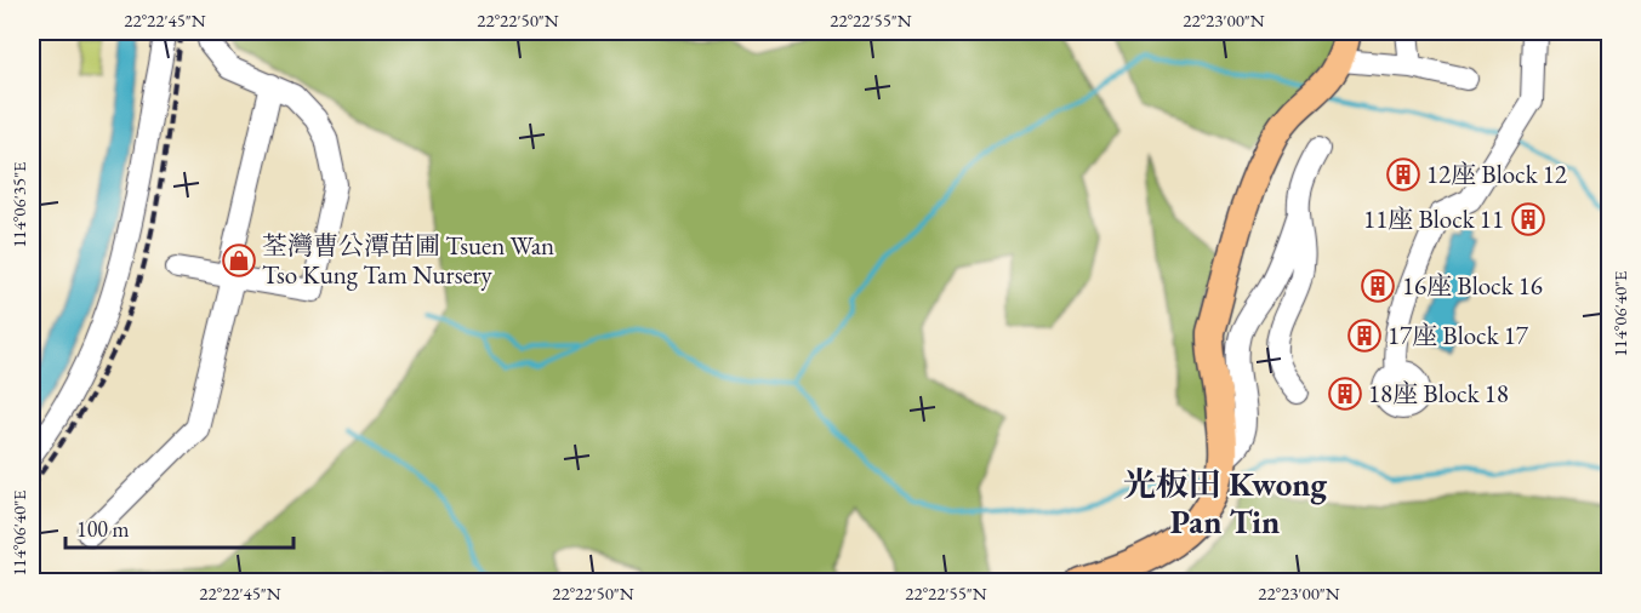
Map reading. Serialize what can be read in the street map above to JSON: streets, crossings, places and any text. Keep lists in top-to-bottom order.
{
  "districts": ["光板田 Kwong Pan Tin"],
  "places": {
    "building": [
      "12座 Block 12",
      "11座 Block 11",
      "16座 Block 16",
      "17座 Block 17",
      "18座 Block 18"
    ],
    "shop": ["荃灣曹公潭苗圃 Tsuen Wan Tso Kung Tam Nursery"]
  },
  "scale_bar": "100 m",
  "coordinates": [
    "22°22'45\"N",
    "22°22'50\"N",
    "22°22'55\"N",
    "22°23'00\"N",
    "114°06'35\"E",
    "114°06'40\"E"
  ]
}
